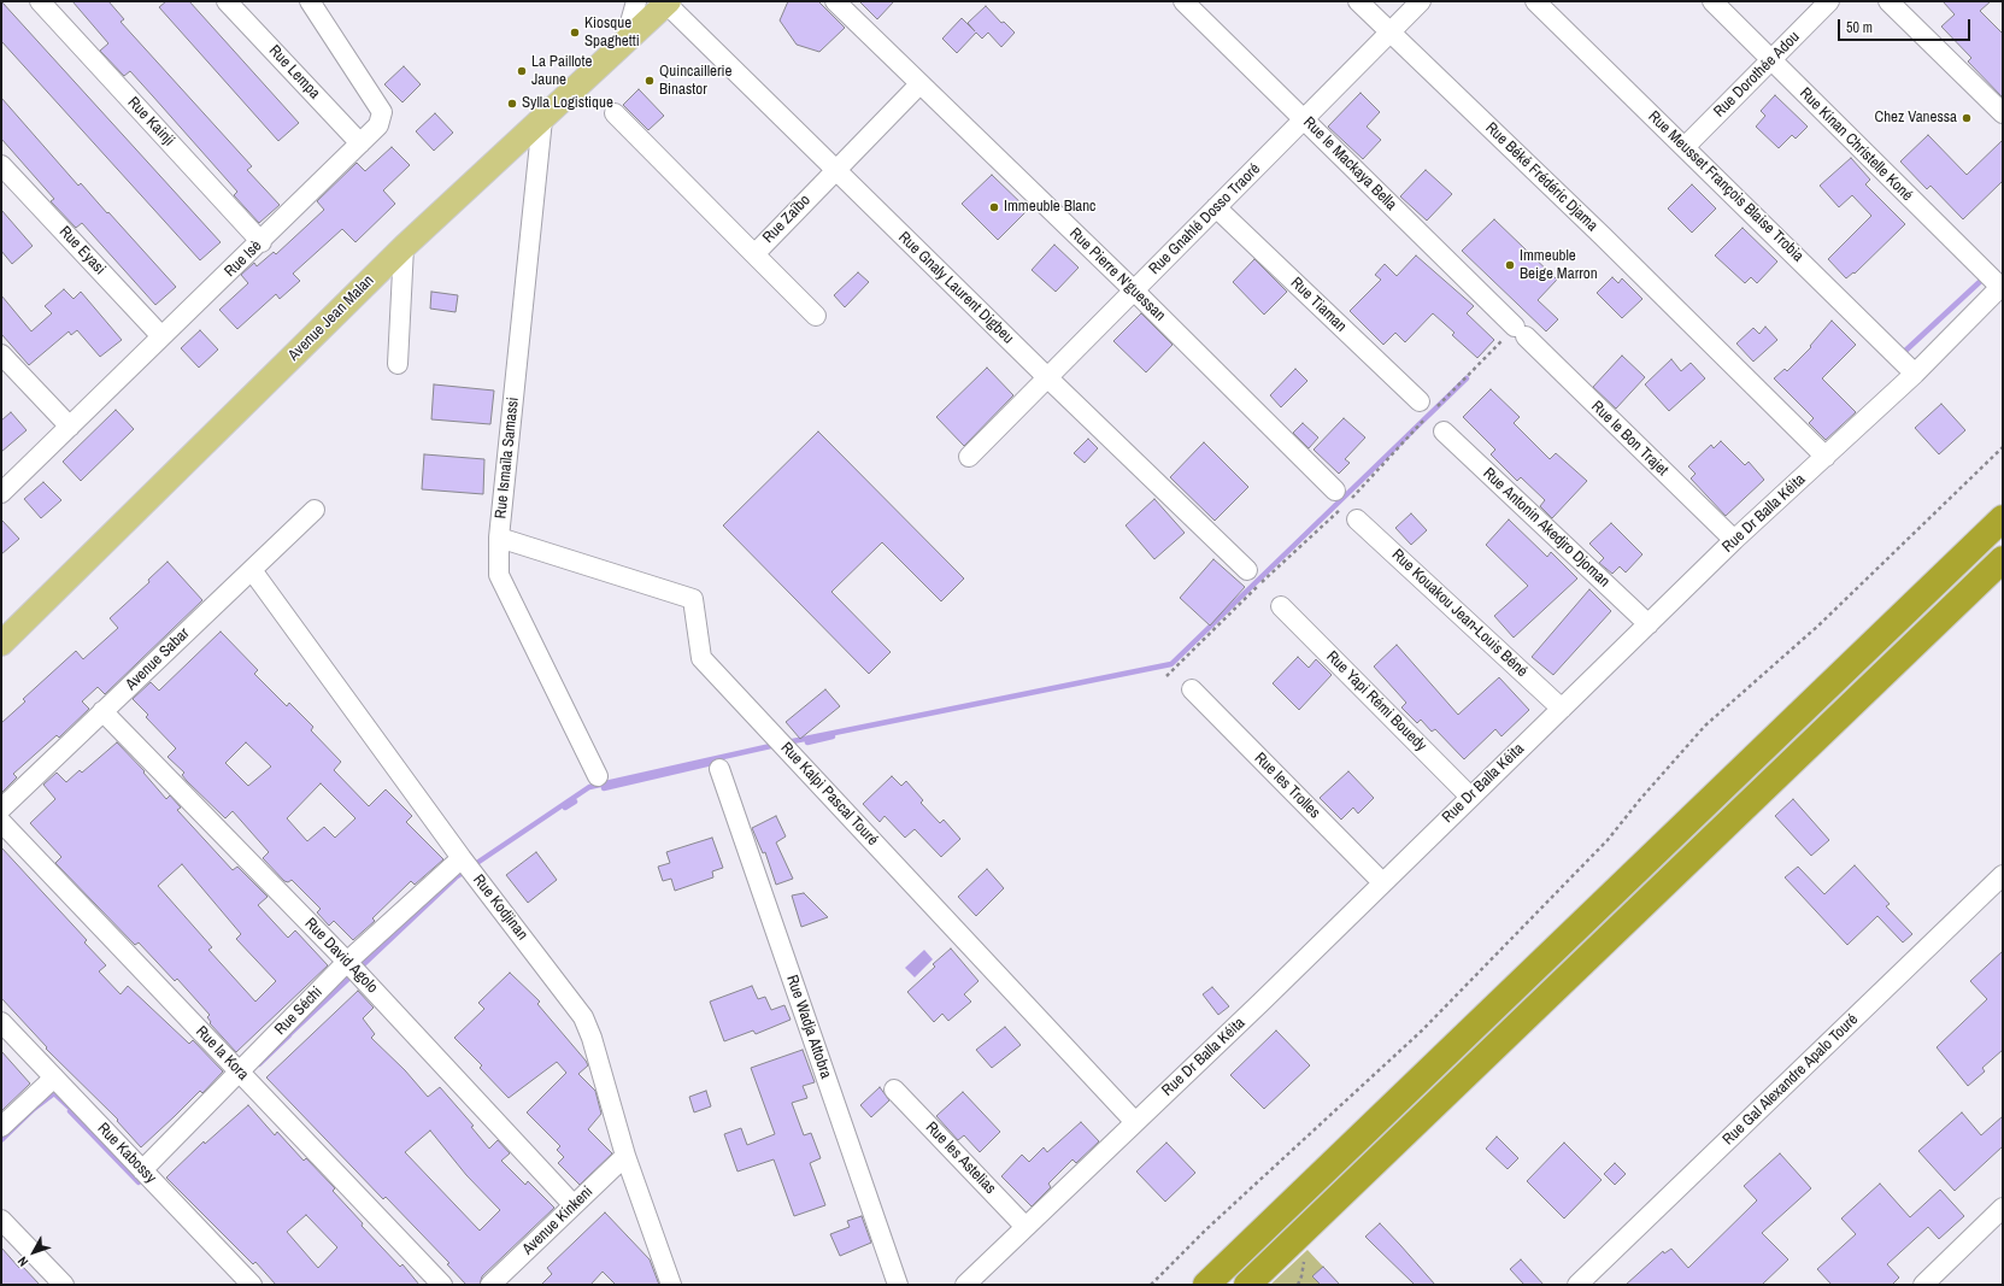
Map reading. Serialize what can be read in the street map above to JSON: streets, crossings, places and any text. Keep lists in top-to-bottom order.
{
  "streets": {
    "main road": ["Avenue Jean Malan"],
    "street": [
      "Rue Lempa",
      "Rue Dorothée Adou",
      "Rue Kainji",
      "Rue Kinan Christelle Koné",
      "Rue le Mackaya Bella",
      "Rue Béké Frédéric Djama",
      "Rue Meusset François Blaise Trobia",
      "Rue Zaïbo",
      "Rue Gnahlé Dosso Traoré",
      "Rue Eyasi",
      "Rue Isè",
      "Rue Pierre N'guessan",
      "Rue Gnaly Laurent Digbeu",
      "Rue Tiaman",
      "Rue le Bon Trajet",
      "Rue Ismaïla Samassi",
      "Rue Dr Balla Kéita",
      "Rue Antonin Akedjro Djoman",
      "Rue Kouakou Jean-Louis Béné",
      "Avenue Sabar",
      "Rue Yapi Rémi Bouedy",
      "Rue les Trolles",
      "Rue Kalpi Pascal Touré",
      "Rue Kodjinan",
      "Rue David Agolo",
      "Rue Séchi",
      "Rue Wadja Attobra",
      "Rue la Kora",
      "Rue Gal Alexandre Apalo Touré",
      "Rue Kabossy",
      "Rue les Astelias",
      "Avenue Kinkeni"
    ]
  },
  "crossings": [
    ["Rue Lempa", "Rue Isè"],
    ["Rue Dorothée Adou", "Rue Kinan Christelle Koné"],
    ["Rue Dorothée Adou", "Rue Meusset François Blaise Trobia"],
    ["Rue Kainji", "Rue Isè"],
    ["Rue Kinan Christelle Koné", "Rue Dr Balla Kéita"],
    ["Rue le Mackaya Bella", "Rue Gnahlé Dosso Traoré"],
    ["Rue le Mackaya Bella", "Rue le Bon Trajet"],
    ["Rue Béké Frédéric Djama", "Rue Gnahlé Dosso Traoré"],
    ["Rue Béké Frédéric Djama", "Rue Dr Balla Kéita"],
    ["Rue Meusset François Blaise Trobia", "Rue Dr Balla Kéita"],
    ["Rue Zaïbo", "Rue Pierre N'guessan"],
    ["Rue Zaïbo", "Rue Gnaly Laurent Digbeu"],
    ["Rue Gnahlé Dosso Traoré", "Rue Pierre N'guessan"],
    ["Rue Gnahlé Dosso Traoré", "Rue Gnaly Laurent Digbeu"],
    ["Rue Gnahlé Dosso Traoré", "Rue Tiaman"],
    ["Rue Eyasi", "Rue Isè"],
    ["Rue Gnaly Laurent Digbeu", "Avenue Jean Malan"],
    ["Avenue Jean Malan", "Rue Ismaïla Samassi"],
    ["Rue le Bon Trajet", "Rue Dr Balla Kéita"],
    ["Rue Ismaïla Samassi", "Rue Kalpi Pascal Touré"],
    ["Rue Dr Balla Kéita", "Rue Antonin Akedjro Djoman"],
    ["Rue Dr Balla Kéita", "Rue Kouakou Jean-Louis Béné"],
    ["Rue Dr Balla Kéita", "Rue Yapi Rémi Bouedy"],
    ["Rue Dr Balla Kéita", "Rue les Trolles"],
    ["Rue Dr Balla Kéita", "Rue Kalpi Pascal Touré"],
    ["Rue Dr Balla Kéita", "Rue les Astelias"],
    ["Avenue Sabar", "Rue Kodjinan"],
    ["Avenue Sabar", "Rue David Agolo"],
    ["Rue Kodjinan", "Rue Séchi"],
    ["Rue Kodjinan", "Avenue Kinkeni"],
    ["Rue David Agolo", "Rue Séchi"],
    ["Rue David Agolo", "Avenue Kinkeni"],
    ["Rue Séchi", "Rue la Kora"],
    ["Rue Séchi", "Rue Kabossy"]
  ],
  "places": [
    "Kiosque Spaghetti",
    "La Paillote Jaune",
    "Quincaillerie Binastor",
    "Sylla Logistique",
    "Chez Vanessa",
    "Immeuble Blanc",
    "Immeuble Beige Marron"
  ],
  "scale_bar": "50 m",
  "north": "bottom left"
}
